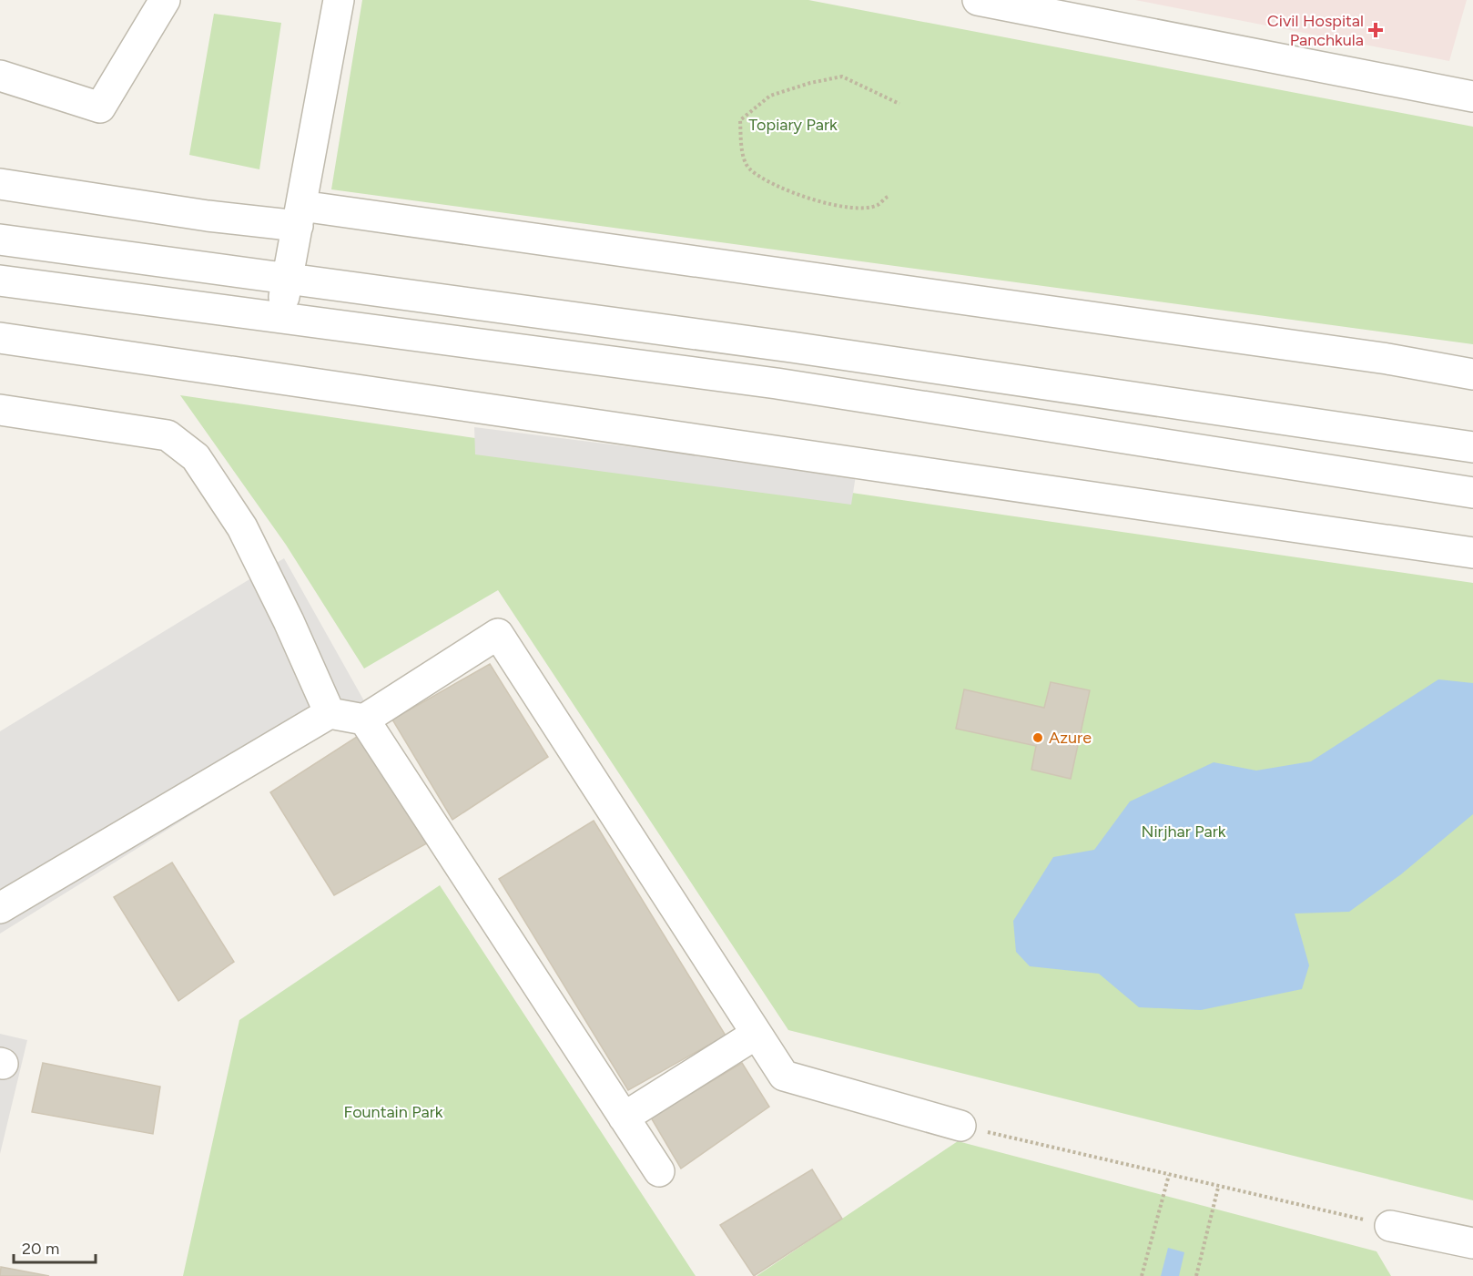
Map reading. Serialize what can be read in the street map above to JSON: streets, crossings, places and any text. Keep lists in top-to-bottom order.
{
  "parks": ["Topiary Park", "Nirjhar Park", "Fountain Park"],
  "places": {
    "health": ["Civil Hospital Panchkula"],
    "other": ["Azure"]
  },
  "scale_bar": "20 m"
}
